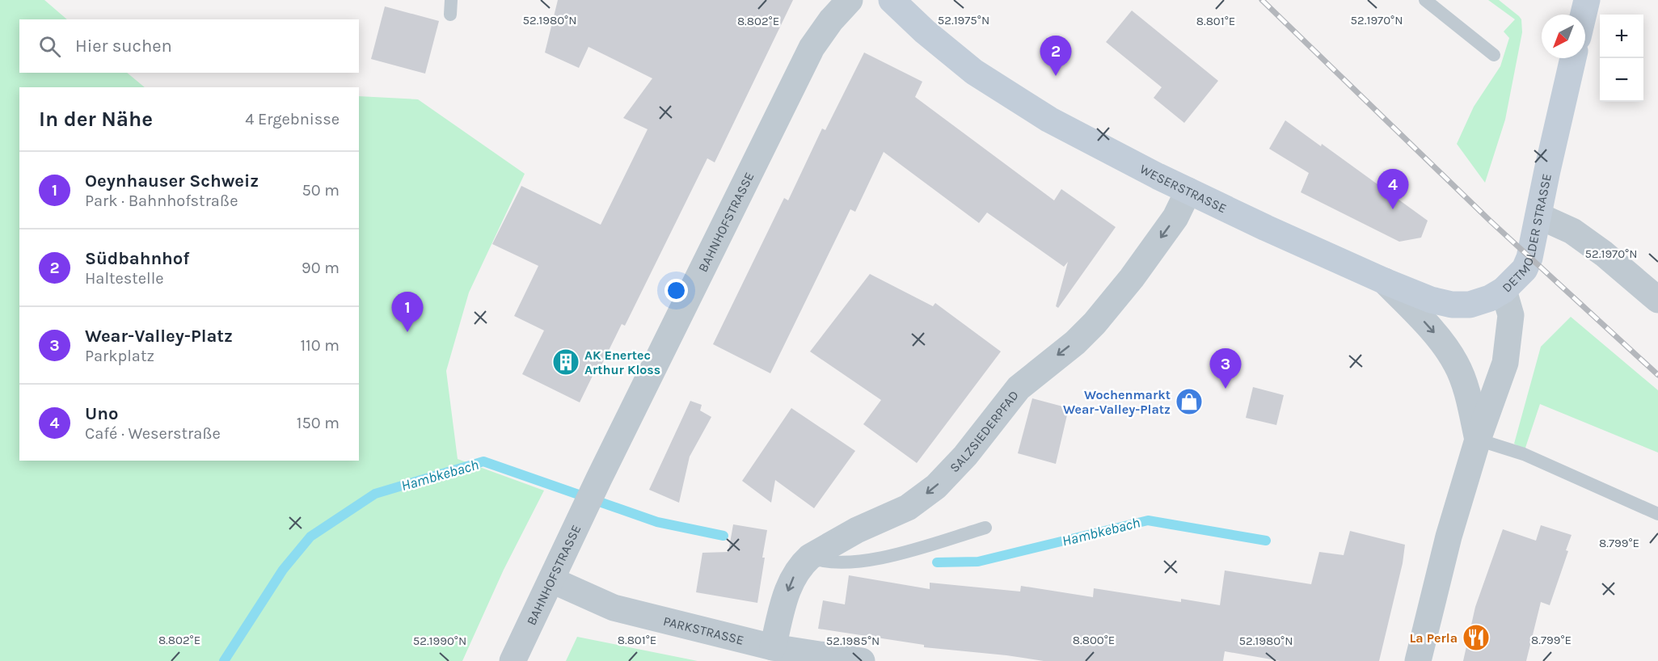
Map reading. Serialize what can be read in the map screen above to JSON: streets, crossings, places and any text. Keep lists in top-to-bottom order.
{
  "streets": {
    "main road": ["WESERSTRASSE", "DETMOLDER STRASSE"],
    "street": ["BAHNHOFSTRASSE", "SALZSIEDERPFAD", "PARKSTRASSE"]
  },
  "crossings": [
    ["WESERSTRASSE", "DETMOLDER STRASSE"],
    ["WESERSTRASSE", "SALZSIEDERPFAD"],
    ["BAHNHOFSTRASSE", "PARKSTRASSE"],
    ["SALZSIEDERPFAD", "PARKSTRASSE"]
  ],
  "one_way": ["SALZSIEDERPFAD"],
  "water": ["Hambkebach"],
  "places": {
    "building": ["AK Enertec Arthur Kloss"],
    "shop": ["Wochenmarkt Wear-Valley-Platz"],
    "restaurant": ["La Perla"]
  },
  "north": "bottom left",
  "page": {
    "map_buttons": ["+", "−"],
    "search": "Hier suchen",
    "pins": [
      "2",
      "4",
      "1",
      "3"
    ],
    "heading": ["In der Nähe", "4 Ergebnisse"],
    "list": [
      {
        "mark": "1",
        "name": "Oeynhauser Schweiz",
        "note": "Park · Bahnhofstraße",
        "value": "50 m"
      },
      {
        "mark": "2",
        "name": "Südbahnhof",
        "note": "Haltestelle",
        "value": "90 m"
      },
      {
        "mark": "3",
        "name": "Wear-Valley-Platz",
        "note": "Parkplatz",
        "value": "110 m"
      },
      {
        "mark": "4",
        "name": "Uno",
        "note": "Café · Weserstraße",
        "value": "150 m"
      }
    ]
  },
  "coordinates": [
    "52.1980°N",
    "52.1975°N",
    "52.1970°N",
    "8.802°E",
    "8.801°E",
    "8.799°E",
    "8.800°E",
    "52.1990°N",
    "52.1985°N"
  ]
}
